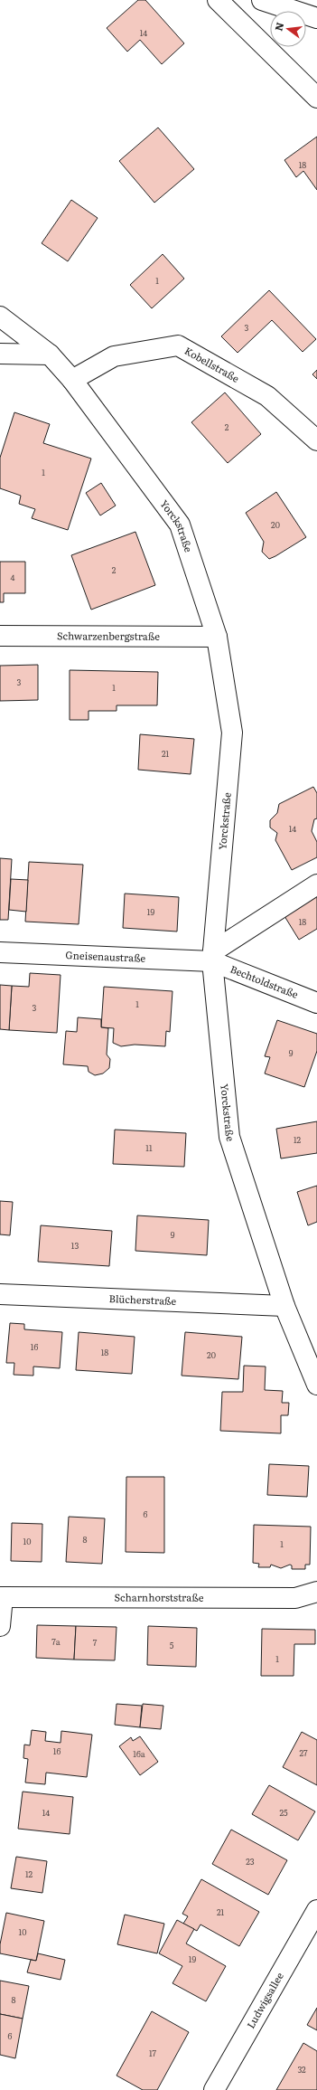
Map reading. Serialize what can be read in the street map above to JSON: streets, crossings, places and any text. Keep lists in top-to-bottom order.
{
  "streets": {
    "street": [
      "Kobellstraße",
      "Yorckstraße",
      "Schwarzenbergstraße",
      "Gneisenaustraße",
      "Bechtoldstraße",
      "Blücherstraße",
      "Scharnhorststraße",
      "Ludwigsallee"
    ]
  },
  "crossings": [
    ["Kobellstraße", "Yorckstraße"],
    ["Yorckstraße", "Schwarzenbergstraße"],
    ["Yorckstraße", "Gneisenaustraße"],
    ["Yorckstraße", "Bechtoldstraße"],
    ["Yorckstraße", "Blücherstraße"],
    ["Gneisenaustraße", "Bechtoldstraße"]
  ],
  "house_numbers": [
    "14",
    "18",
    "1",
    "3",
    "2",
    "1",
    "20",
    "2",
    "4",
    "3",
    "1",
    "21",
    "14",
    "19",
    "18",
    "1",
    "3",
    "9",
    "12",
    "11",
    "9",
    "13",
    "16",
    "18",
    "20",
    "6",
    "8",
    "10",
    "1",
    "7a",
    "7",
    "5",
    "1",
    "16",
    "27",
    "16a",
    "14",
    "25",
    "23",
    "12",
    "21",
    "10",
    "19",
    "8",
    "6",
    "17",
    "32"
  ],
  "north": "left"
}
